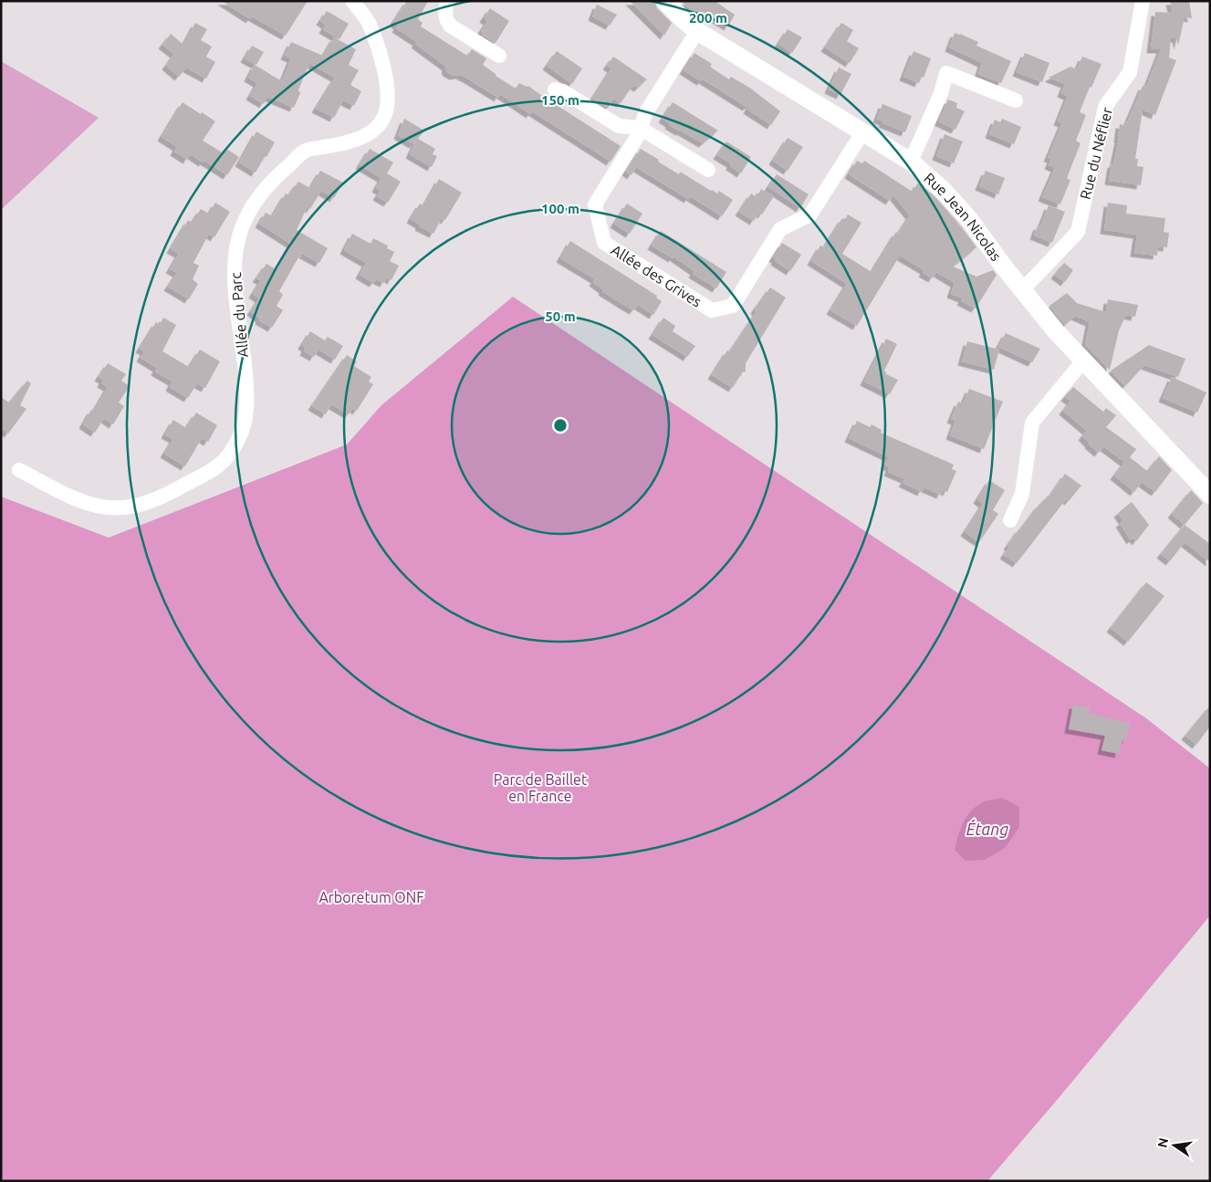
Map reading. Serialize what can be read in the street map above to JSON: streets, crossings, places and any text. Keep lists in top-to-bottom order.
{
  "streets": {
    "street": [
      "Rue du Néflier",
      "Rue Jean Nicolas",
      "Allée des Grives",
      "Allée du Parc"
    ]
  },
  "crossings": [
    ["Rue du Néflier", "Rue Jean Nicolas"],
    ["Rue Jean Nicolas", "Allée des Grives"]
  ],
  "water": ["Étang"],
  "parks": ["Parc de Baillet en France", "Arboretum ONF"],
  "north": "left",
  "rings": [
    "200 m",
    "150 m",
    "100 m",
    "50 m"
  ]
}
